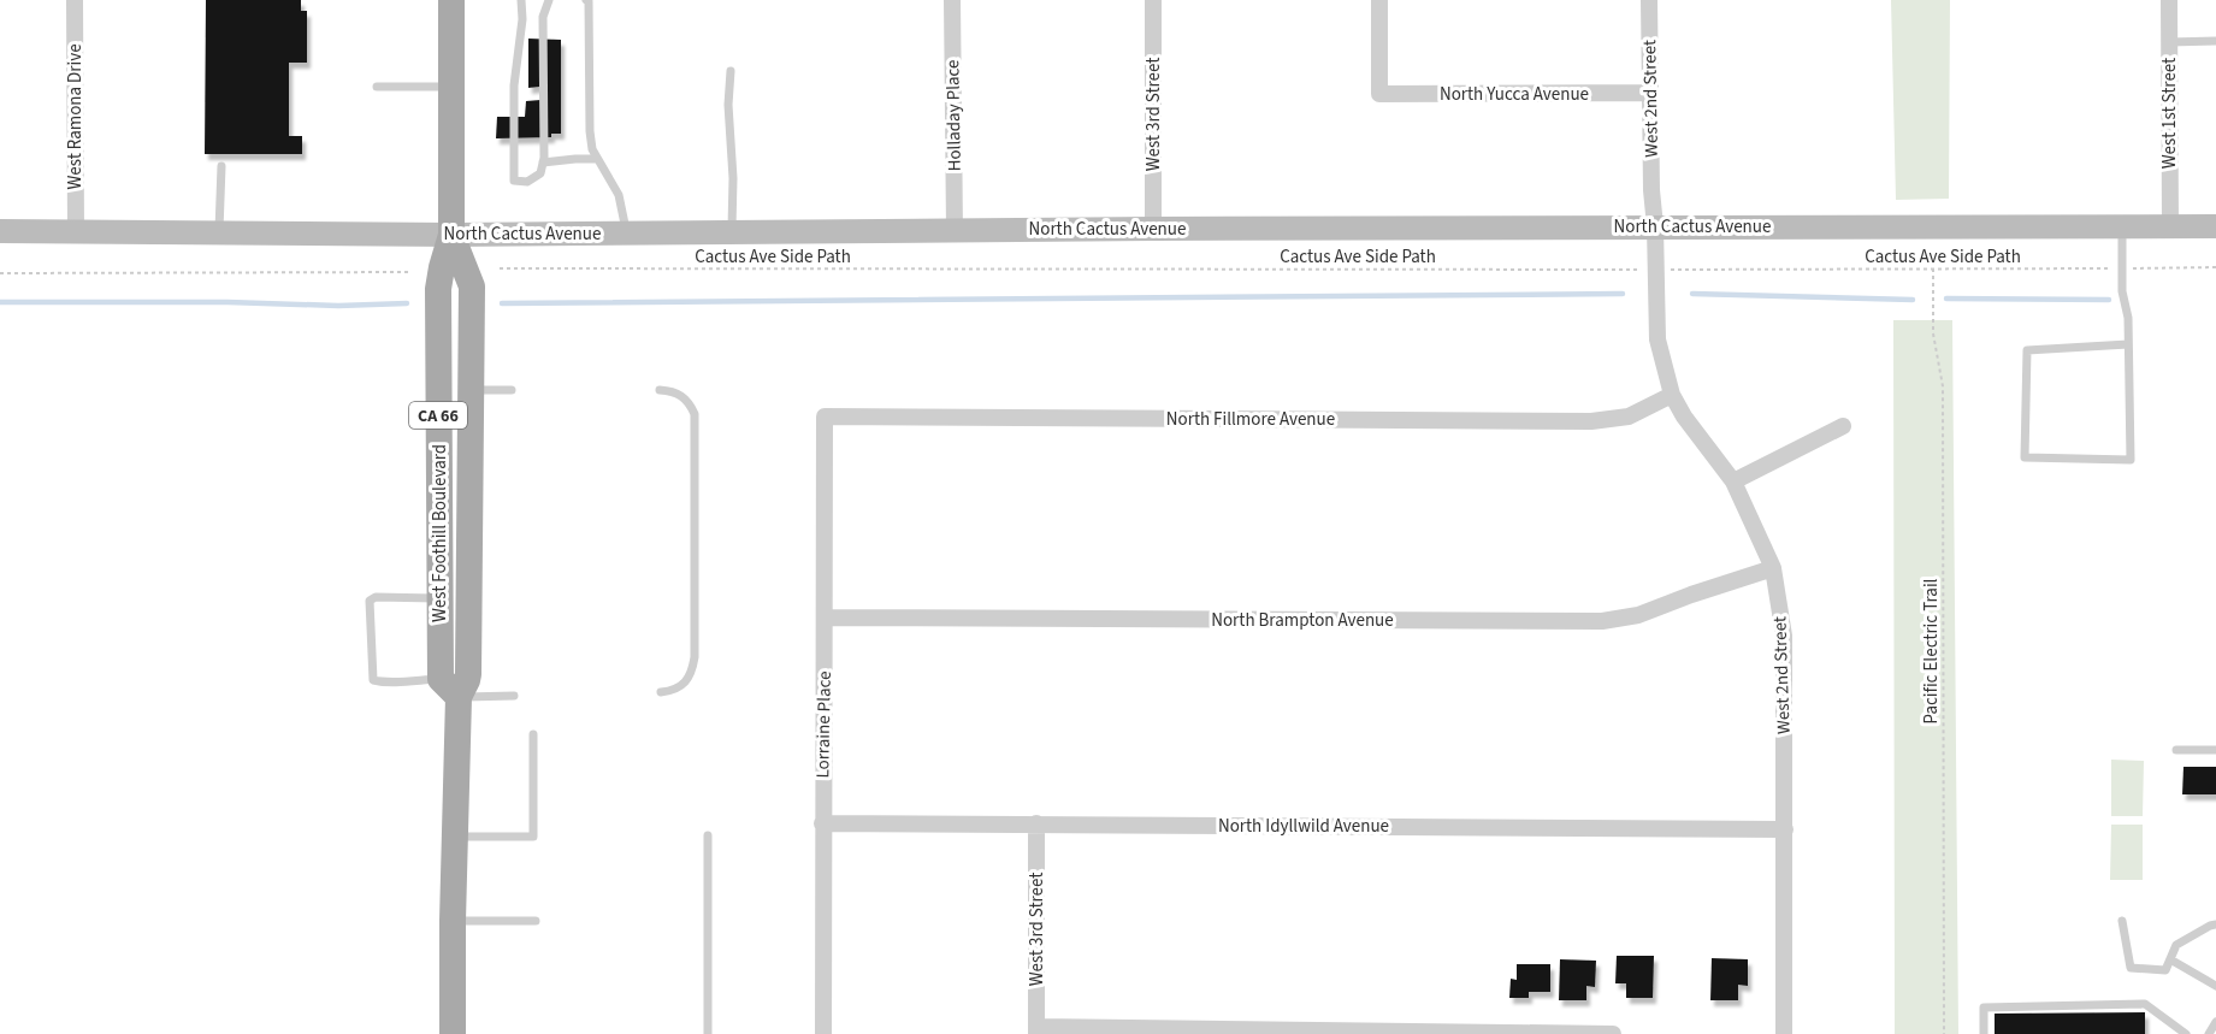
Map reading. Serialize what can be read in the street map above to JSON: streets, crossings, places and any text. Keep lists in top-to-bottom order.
{
  "streets": {
    "main road": ["North Cactus Avenue", "CA 66", "West Foothill Boulevard"],
    "street": [
      "North Yucca Avenue",
      "West 2nd Street",
      "West 1st Street",
      "West 3rd Street",
      "Holladay Place",
      "West Ramona Drive",
      "North Fillmore Avenue",
      "North Brampton Avenue",
      "Lorraine Place",
      "North Idyllwild Avenue"
    ],
    "path": ["Cactus Ave Side Path", "Pacific Electric Trail"]
  },
  "crossings": [
    ["North Yucca Avenue", "West 2nd Street"],
    ["West 2nd Street", "North Cactus Avenue"],
    ["West 2nd Street", "Cactus Ave Side Path"],
    ["West 2nd Street", "North Fillmore Avenue"],
    ["West 2nd Street", "North Brampton Avenue"],
    ["West 2nd Street", "North Idyllwild Avenue"],
    ["West 1st Street", "North Cactus Avenue"],
    ["West 3rd Street", "North Cactus Avenue"],
    ["West 3rd Street", "North Idyllwild Avenue"],
    ["Holladay Place", "North Cactus Avenue"],
    ["West Ramona Drive", "North Cactus Avenue"],
    ["North Cactus Avenue", "West Foothill Boulevard"],
    ["Cactus Ave Side Path", "Pacific Electric Trail"],
    ["North Fillmore Avenue", "Lorraine Place"],
    ["North Brampton Avenue", "Lorraine Place"],
    ["Lorraine Place", "North Idyllwild Avenue"]
  ]
}
